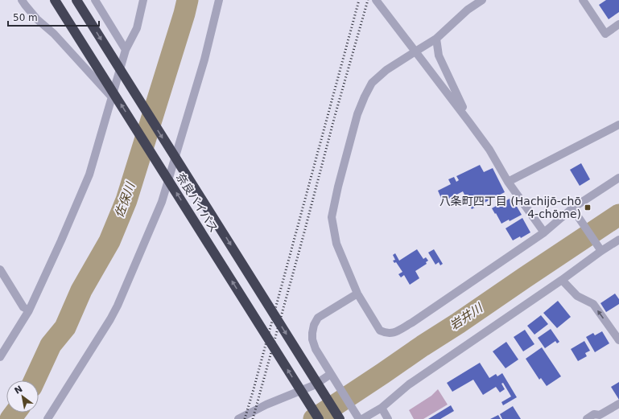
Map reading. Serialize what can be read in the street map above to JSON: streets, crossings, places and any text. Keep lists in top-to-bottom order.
{
  "streets": {
    "highway": ["奈良バイパス"]
  },
  "water": ["佐保川", "岩井川"],
  "places": {
    "transit": ["八条町四丁目 (Hachijō-chō 4-chōme)"]
  },
  "scale_bar": "50 m",
  "north": "top left"
}
